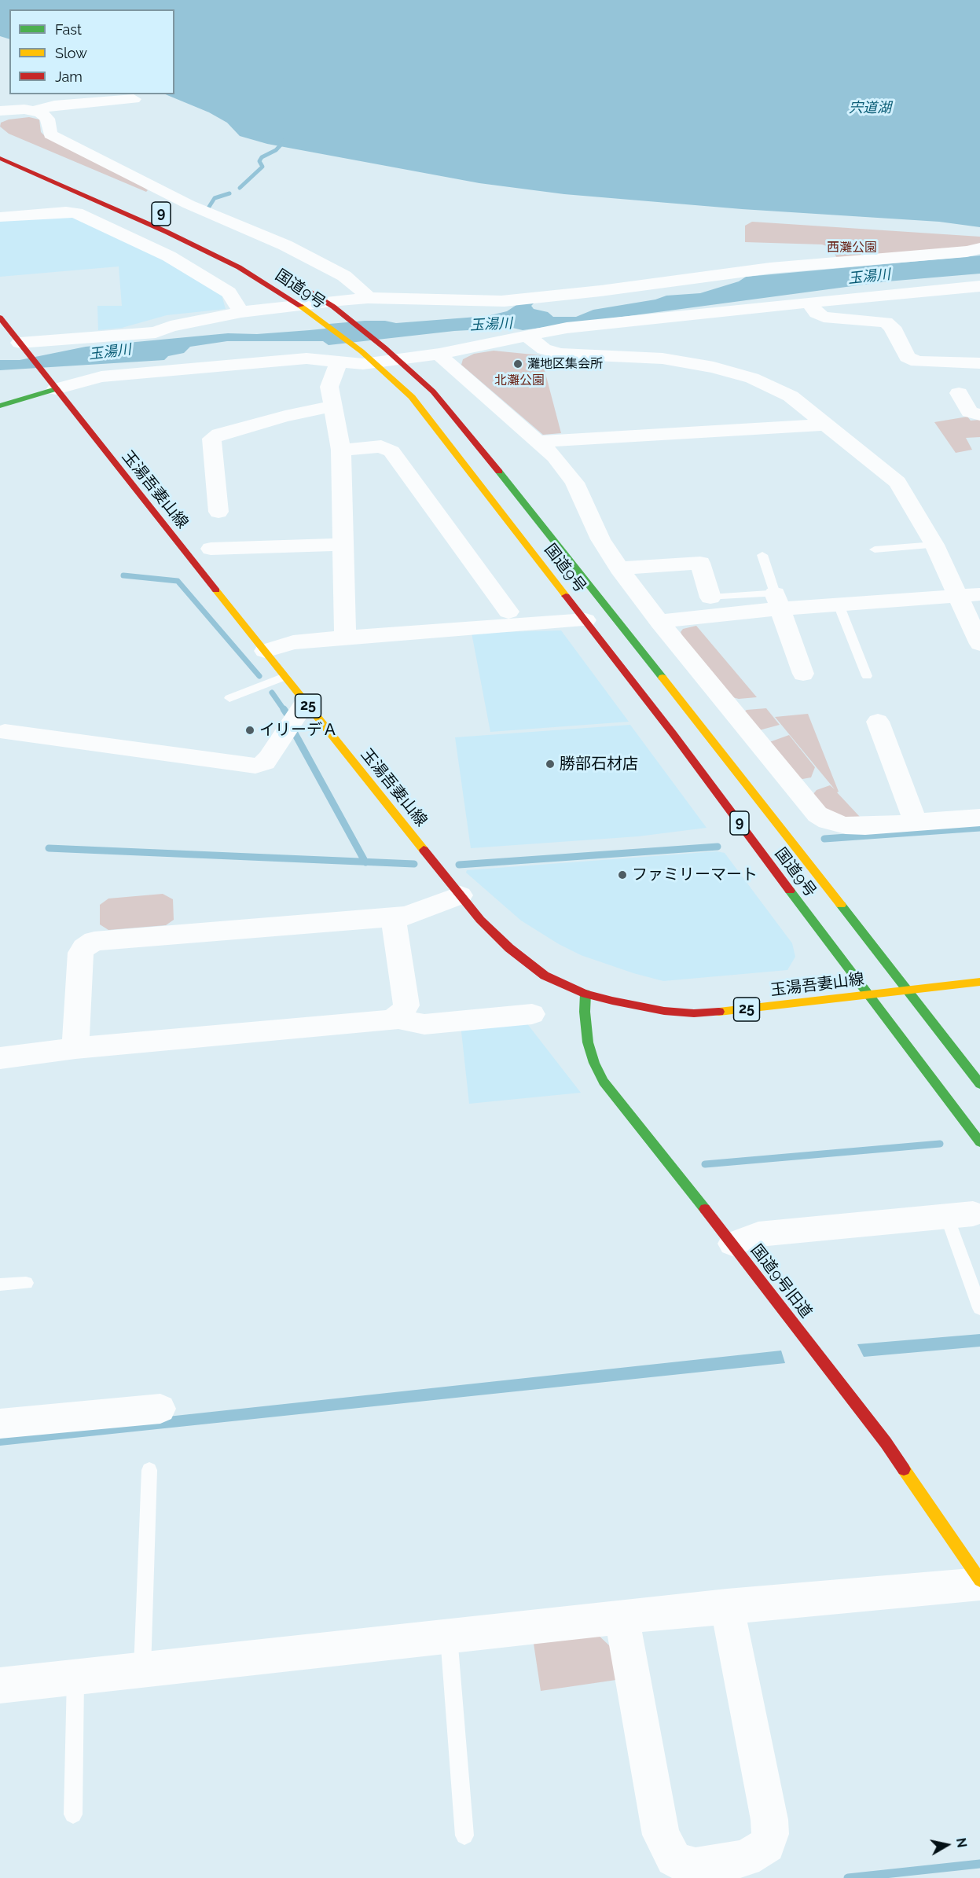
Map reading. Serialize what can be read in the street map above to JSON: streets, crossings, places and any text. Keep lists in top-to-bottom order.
{
  "streets": {
    "main road": [
      "9",
      "国道9号",
      "玉湯吾妻山線",
      "25",
      "国道9号旧道"
    ]
  },
  "crossings": [
    ["国道9号", "玉湯吾妻山線"],
    ["玉湯吾妻山線", "国道9号旧道"]
  ],
  "water": ["宍道湖", "玉湯川"],
  "parks": ["西灘公園", "北灘公園"],
  "places": [
    "灘地区集会所",
    "イリーデＡ",
    "勝部石材店",
    "ファミリーマート"
  ],
  "legend": ["Fast", "Slow", "Jam"],
  "north": "right"
}
